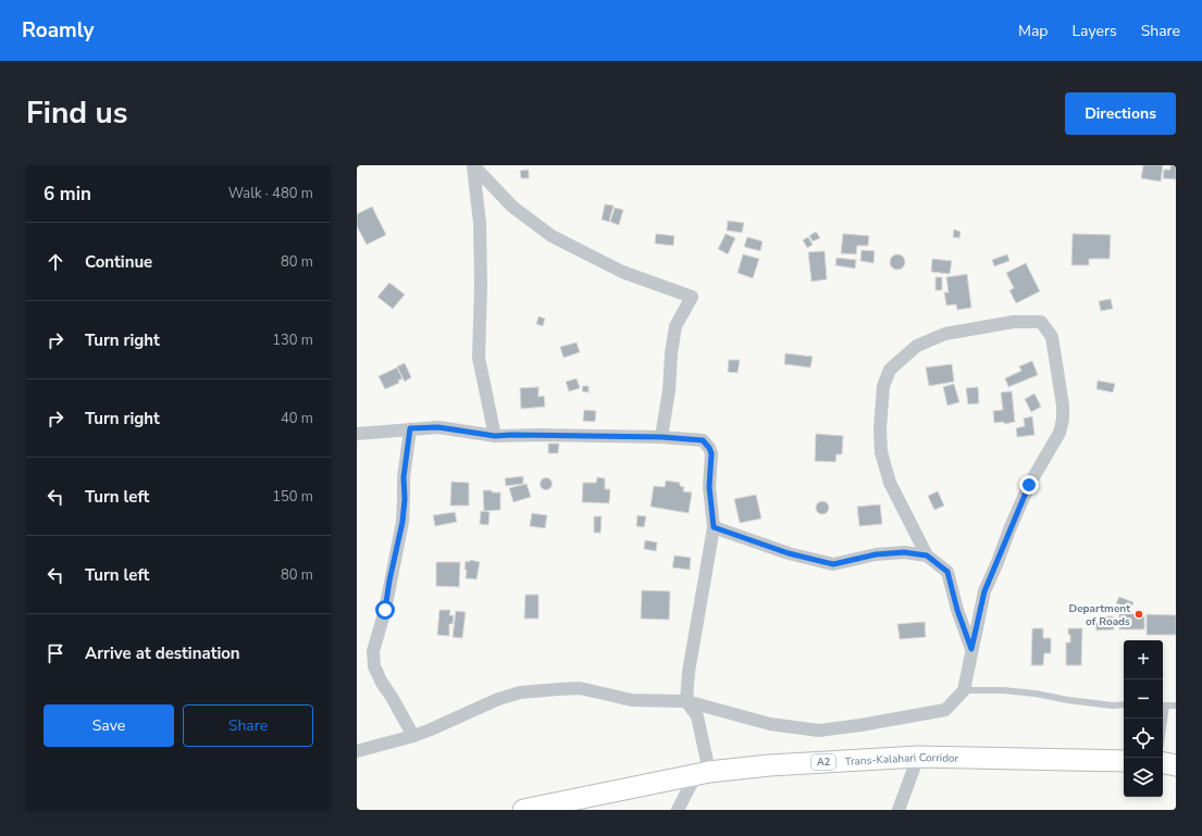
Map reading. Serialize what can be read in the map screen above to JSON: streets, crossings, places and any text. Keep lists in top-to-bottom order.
{
  "streets": {
    "highway": ["Trans-Kalahari Corridor", "A2"]
  },
  "places": ["Department of Roads"],
  "page": {
    "header": "Roamly",
    "nav": ["Map", "Layers", "Share"],
    "title": "Find us",
    "buttons": [
      "Directions",
      ["Save", "Share"]
    ],
    "heading": ["6 min", "Walk · 480 m"],
    "list": [
      ["Continue", "80 m"],
      ["Turn right", "130 m"],
      ["Turn right", "40 m"],
      ["Turn left", "150 m"],
      ["Turn left", "80 m"],
      "Arrive at destination"
    ],
    "map_buttons": ["+", "−"]
  }
}
